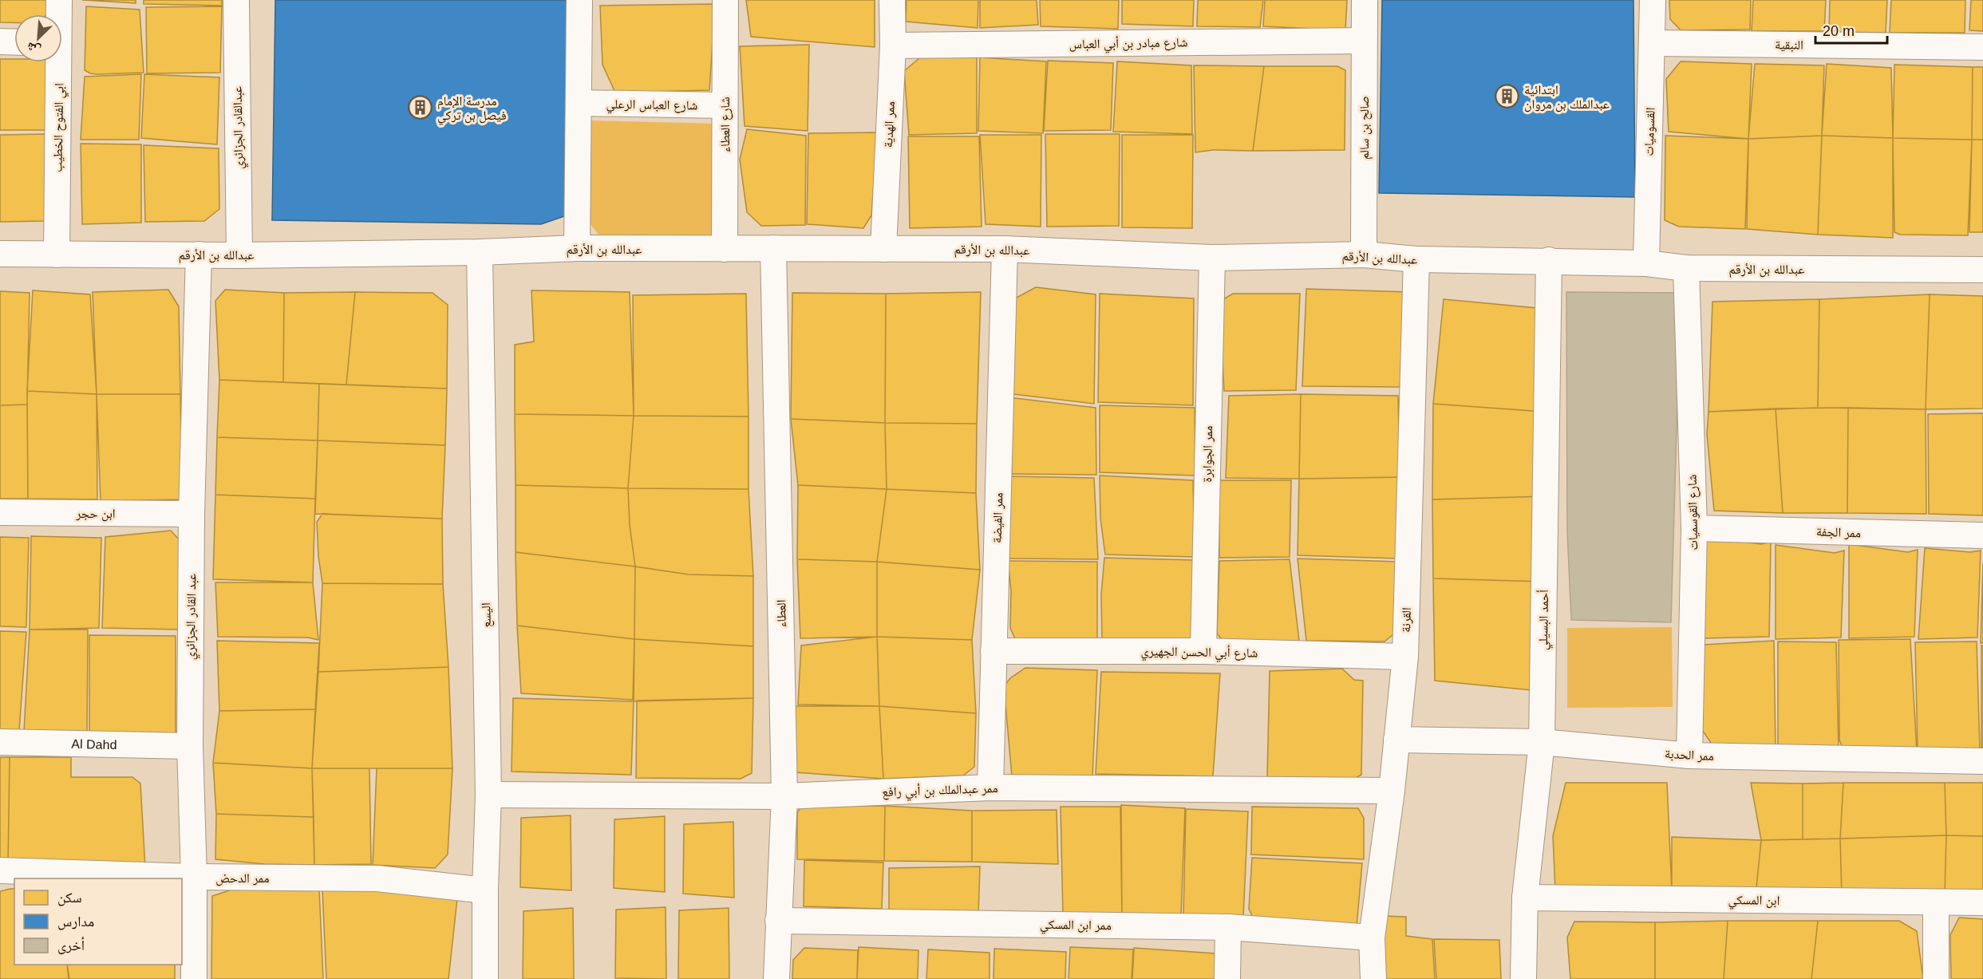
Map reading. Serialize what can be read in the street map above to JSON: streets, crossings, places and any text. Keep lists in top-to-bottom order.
{
  "streets": {
    "street": [
      "شارع مبادر بن أبي العباس",
      "النبقية",
      "شارع العباس الرعلي",
      "شارع العطاء",
      "ممر الهدية",
      "ابي الفتوح الخطيب",
      "عبدالقادر الجزائري",
      "صالح بن سالم",
      "القسوميات",
      "عبدالله بن الأرقم",
      "ممر الجوابرة",
      "شارع القوسميات",
      "ابن حجر",
      "ممر الفيضة",
      "ممر الجفة",
      "العطاء",
      "اليسع",
      "عبد القادر الجزائري",
      "القرنة",
      "أحمد البسيلي",
      "شارع أبي الحسن الجهيري",
      "Al Dahd",
      "ممر الحدبة",
      "ممر عبدالملك بن أبي رافع",
      "ممر الدحض",
      "ابن المسكي",
      "ممر ابن المسكي"
    ]
  },
  "crossings": [
    ["شارع مبادر بن أبي العباس", "ممر الهدية"],
    ["شارع مبادر بن أبي العباس", "صالح بن سالم"],
    ["النبقية", "القسوميات"],
    ["شارع العباس الرعلي", "شارع العطاء"],
    ["شارع العطاء", "عبدالله بن الأرقم"],
    ["ممر الهدية", "عبدالله بن الأرقم"],
    ["ابي الفتوح الخطيب", "عبدالله بن الأرقم"],
    ["عبدالقادر الجزائري", "عبدالله بن الأرقم"],
    ["صالح بن سالم", "عبدالله بن الأرقم"],
    ["القسوميات", "عبدالله بن الأرقم"],
    ["عبدالله بن الأرقم", "ممر الجوابرة"],
    ["عبدالله بن الأرقم", "شارع القوسميات"],
    ["عبدالله بن الأرقم", "ممر الفيضة"],
    ["عبدالله بن الأرقم", "العطاء"],
    ["عبدالله بن الأرقم", "اليسع"],
    ["عبدالله بن الأرقم", "عبد القادر الجزائري"],
    ["عبدالله بن الأرقم", "القرنة"],
    ["عبدالله بن الأرقم", "أحمد البسيلي"],
    ["ممر الجوابرة", "شارع أبي الحسن الجهيري"],
    ["شارع القوسميات", "ممر الجفة"],
    ["شارع القوسميات", "ممر الحدبة"],
    ["ابن حجر", "عبد القادر الجزائري"],
    ["ممر الفيضة", "شارع أبي الحسن الجهيري"],
    ["ممر الفيضة", "ممر عبدالملك بن أبي رافع"],
    ["العطاء", "ممر عبدالملك بن أبي رافع"],
    ["العطاء", "ممر ابن المسكي"],
    ["اليسع", "ممر عبدالملك بن أبي رافع"],
    ["اليسع", "ممر الدحض"],
    ["عبد القادر الجزائري", "Al Dahd"],
    ["عبد القادر الجزائري", "ممر الدحض"],
    ["القرنة", "شارع أبي الحسن الجهيري"],
    ["القرنة", "ممر الحدبة"],
    ["القرنة", "ممر عبدالملك بن أبي رافع"],
    ["القرنة", "ممر ابن المسكي"],
    ["أحمد البسيلي", "ممر الحدبة"],
    ["أحمد البسيلي", "ابن المسكي"]
  ],
  "places": {
    "building": ["ابتدائية عبدالملك بن مروان", "مدرسة الإمام فيصل بن تركي"]
  },
  "legend": ["سكن", "مدارس", "أخرى"],
  "scale_bar": "20 m",
  "north": "bottom left"
}
